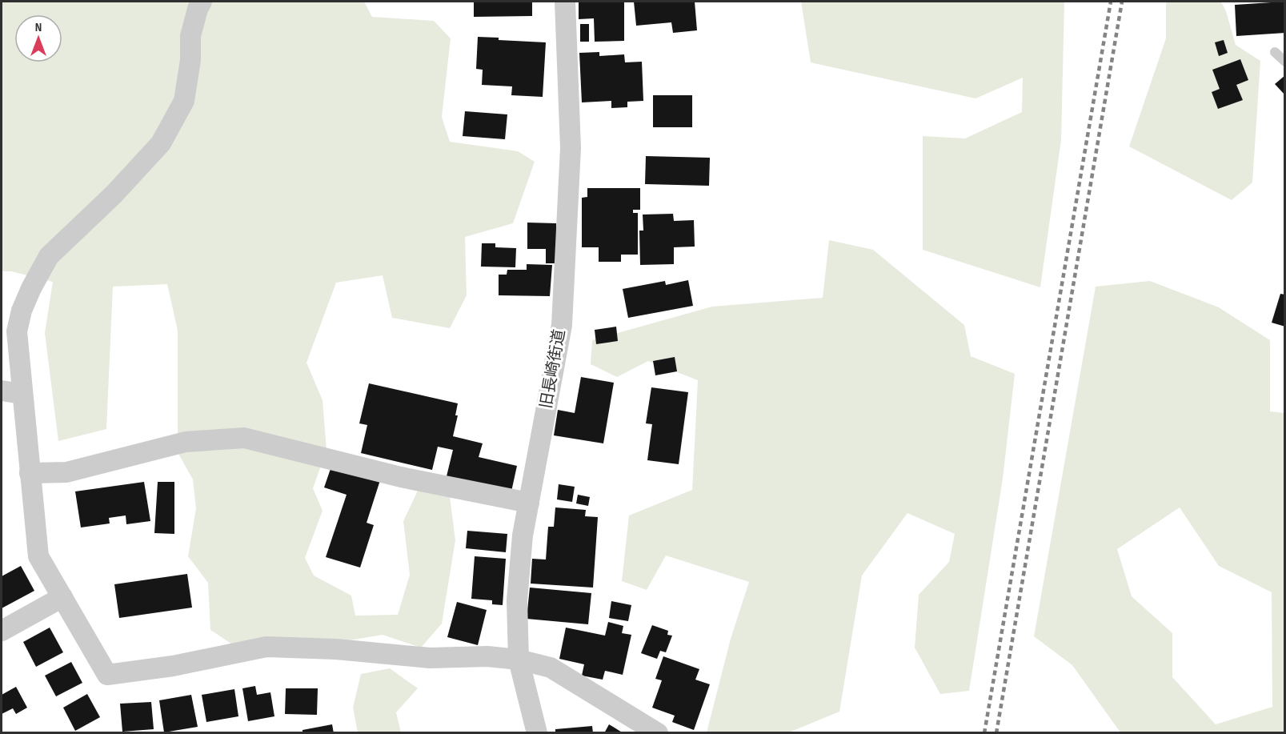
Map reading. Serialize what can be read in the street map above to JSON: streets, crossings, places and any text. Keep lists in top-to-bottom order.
{
  "streets": {
    "street": ["旧長崎街道"]
  },
  "north": "top"
}
